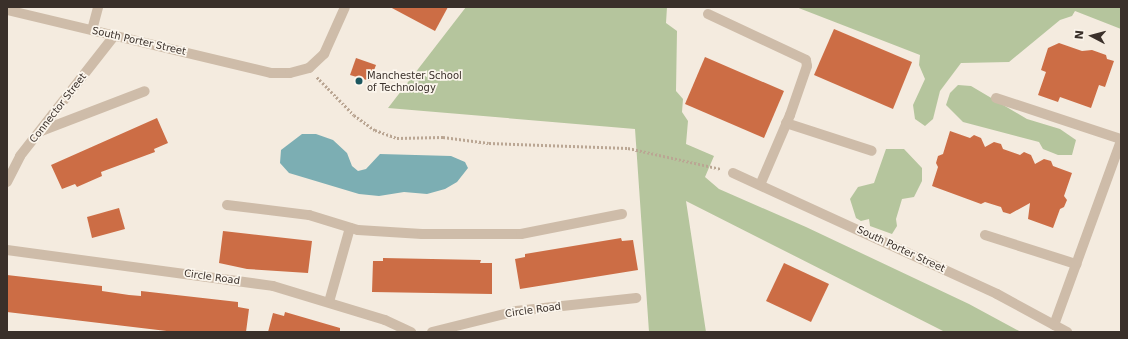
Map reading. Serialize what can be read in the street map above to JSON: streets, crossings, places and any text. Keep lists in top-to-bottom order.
{
  "streets": {
    "street": ["South Porter Street", "Connector Street", "Circle Road"]
  },
  "crossings": [
    ["South Porter Street", "Connector Street"]
  ],
  "places": ["Manchester School of Technology"],
  "north": "left"
}
